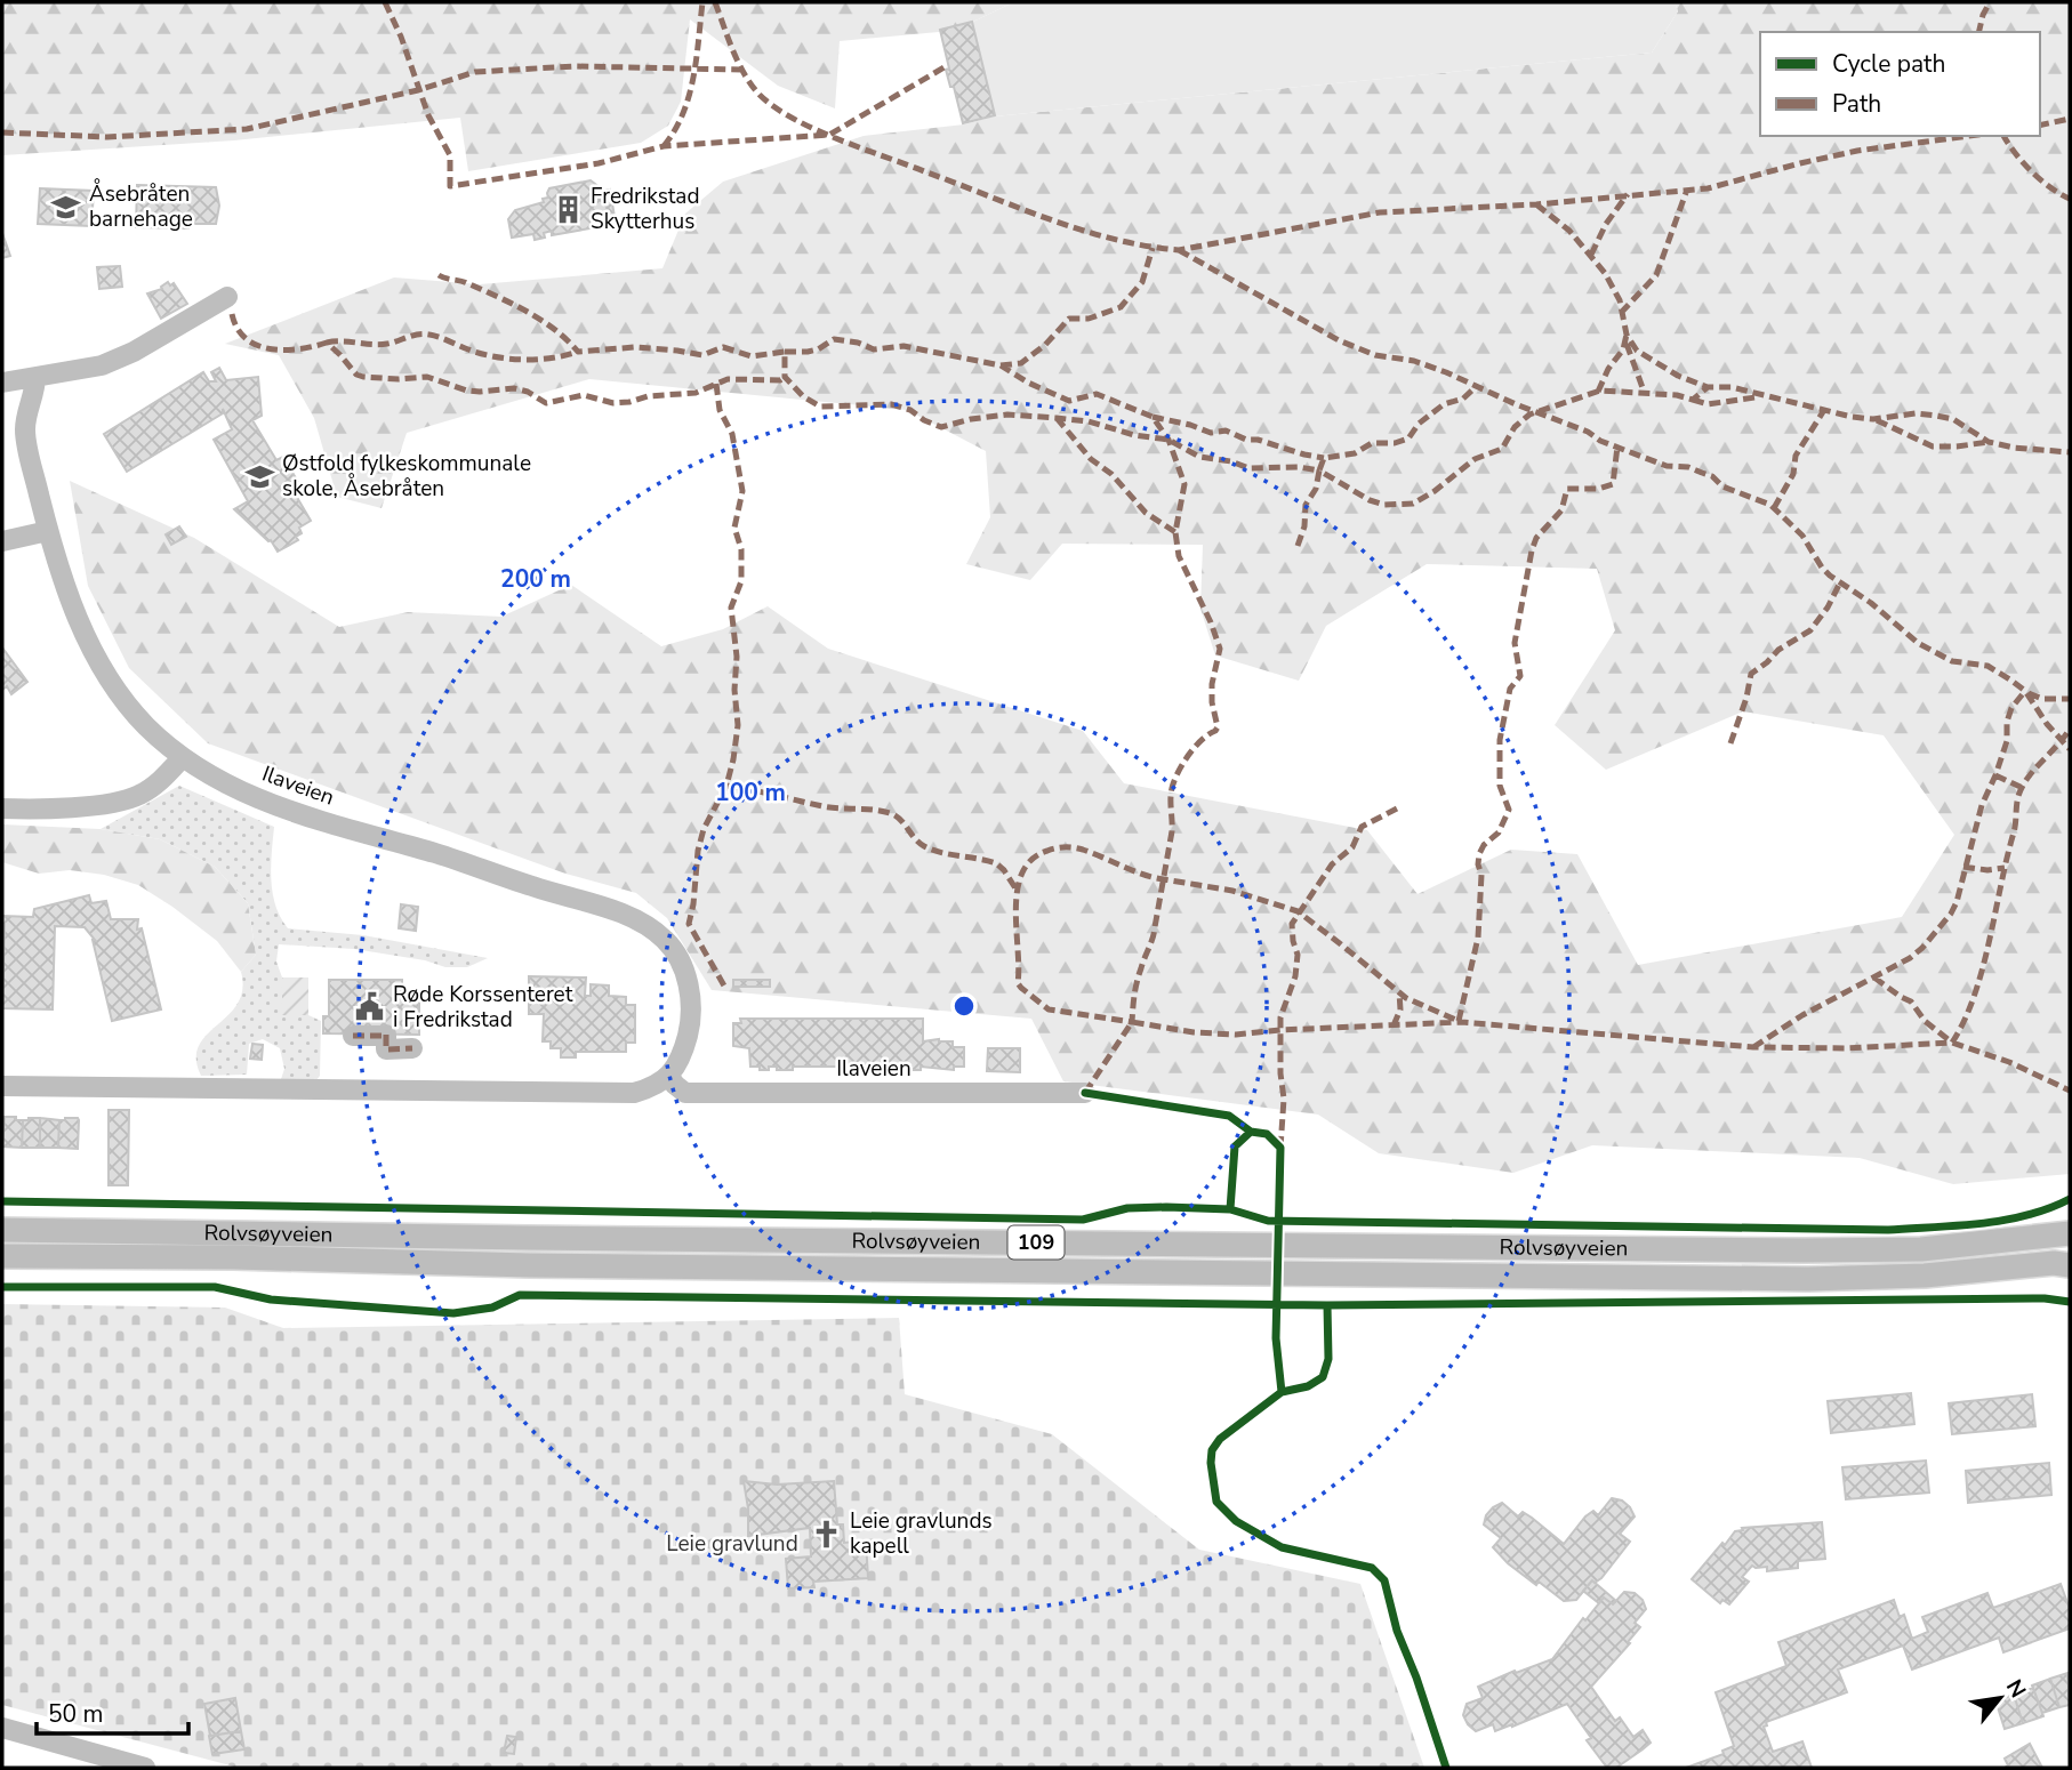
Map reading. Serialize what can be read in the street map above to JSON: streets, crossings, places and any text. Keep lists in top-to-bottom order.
{
  "streets": {
    "main road": ["Rolvsøyveien", "109"],
    "street": ["Ilaveien"]
  },
  "parks": ["Leie gravlund"],
  "places": {
    "school or university": ["Åsebråten barnehage", "Østfold fylkeskommunale skole, Åsebråten"],
    "building": ["Fredrikstad Skytterhus"],
    "public building": ["Røde Korssenteret i Fredrikstad"],
    "church": ["Leie gravlunds kapell"]
  },
  "legend": ["Cycle path", "Path"],
  "scale_bar": "50 m",
  "north": "top right",
  "rings": ["200 m", "100 m"]
}
